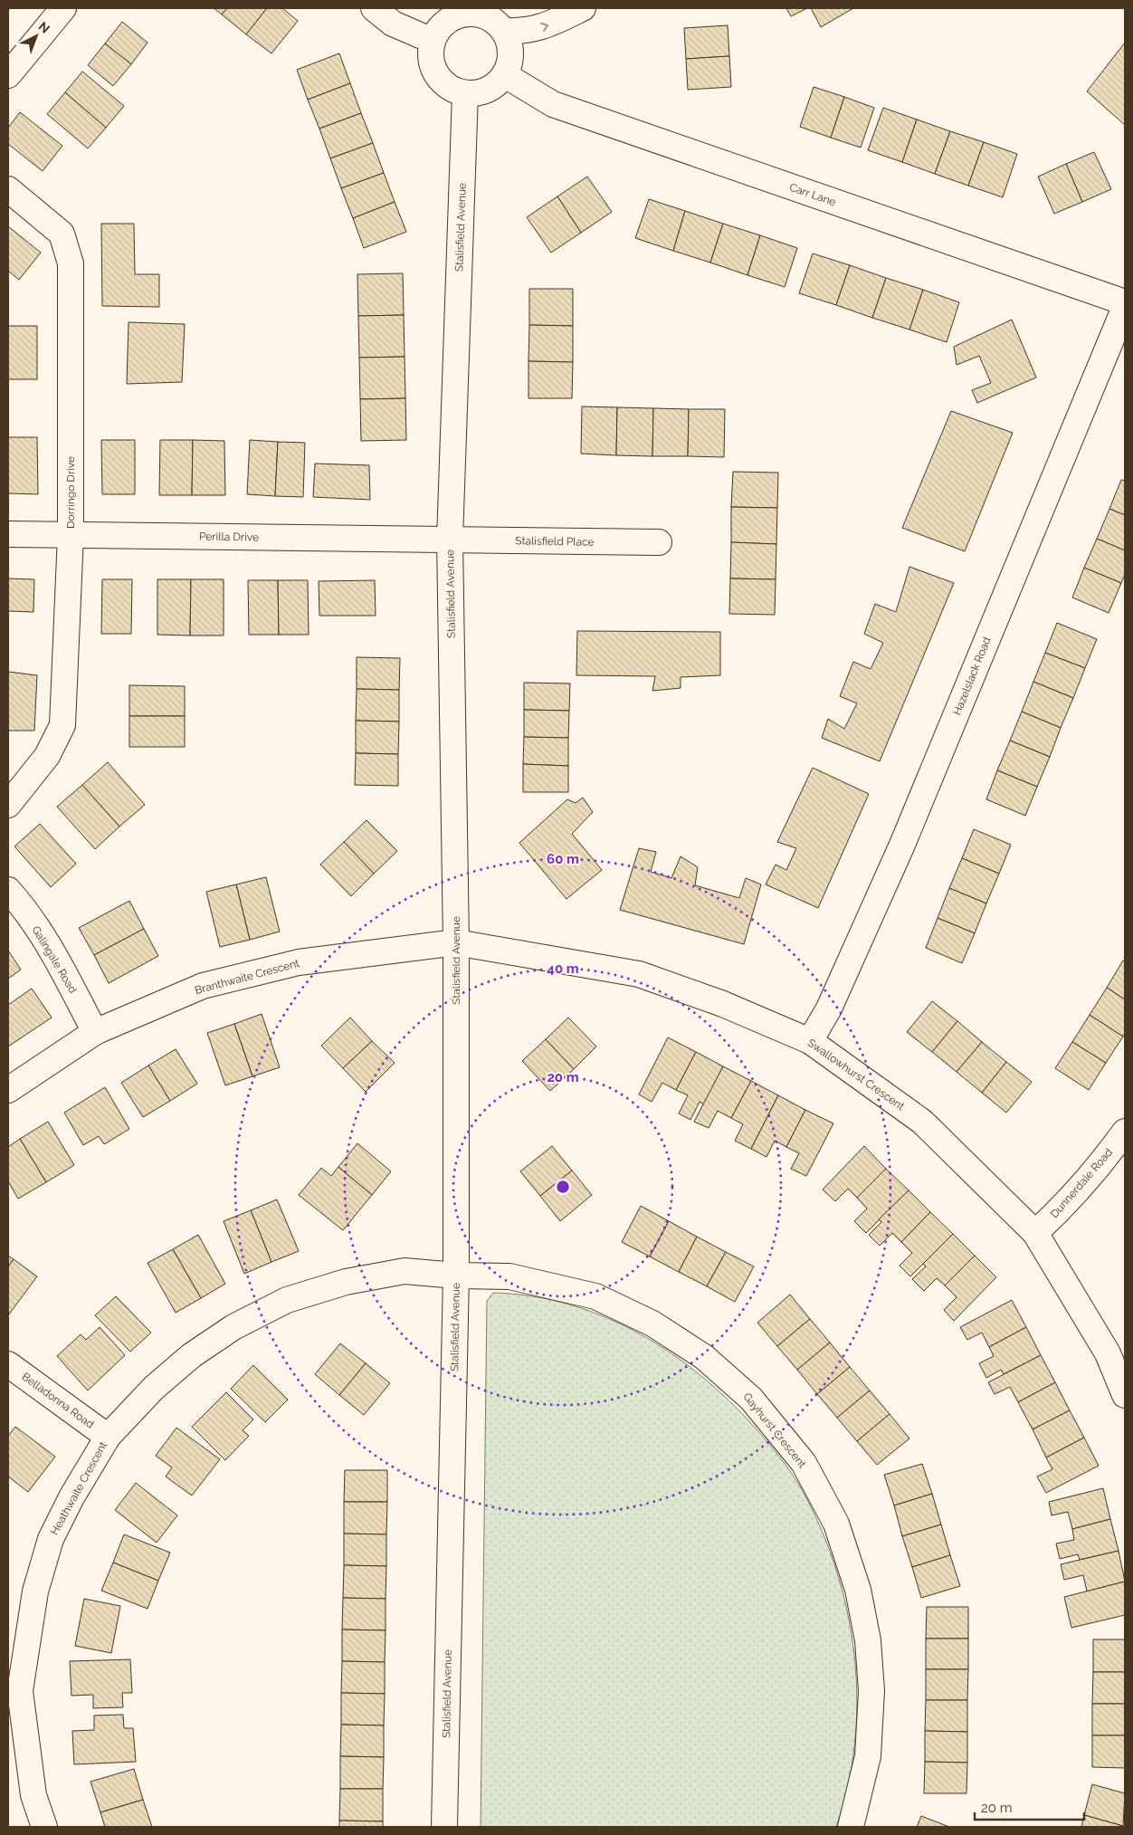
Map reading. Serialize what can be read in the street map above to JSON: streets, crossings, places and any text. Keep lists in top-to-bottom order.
{
  "streets": {
    "street": [
      "Carr Lane",
      "Stalisfield Avenue",
      "Dorringo Drive",
      "Perilla Drive",
      "Stalisfield Place",
      "Hazelslack Road",
      "Galingale Road",
      "Branthwaite Crescent",
      "Swallowhurst Crescent",
      "Dunnerdale Road",
      "Belladonna Road",
      "Gayhurst Crescent",
      "Heathwaite Crescent"
    ]
  },
  "crossings": [
    ["Carr Lane", "Stalisfield Avenue"],
    ["Stalisfield Avenue", "Perilla Drive"],
    ["Stalisfield Avenue", "Stalisfield Place"],
    ["Stalisfield Avenue", "Branthwaite Crescent"],
    ["Stalisfield Avenue", "Swallowhurst Crescent"],
    ["Stalisfield Avenue", "Gayhurst Crescent"],
    ["Stalisfield Avenue", "Heathwaite Crescent"],
    ["Dorringo Drive", "Perilla Drive"],
    ["Perilla Drive", "Stalisfield Place"],
    ["Hazelslack Road", "Swallowhurst Crescent"],
    ["Galingale Road", "Branthwaite Crescent"],
    ["Branthwaite Crescent", "Swallowhurst Crescent"],
    ["Swallowhurst Crescent", "Dunnerdale Road"],
    ["Belladonna Road", "Heathwaite Crescent"],
    ["Gayhurst Crescent", "Heathwaite Crescent"]
  ],
  "scale_bar": "20 m",
  "north": "top right",
  "rings": ["60 m", "40 m", "20 m"]
}
